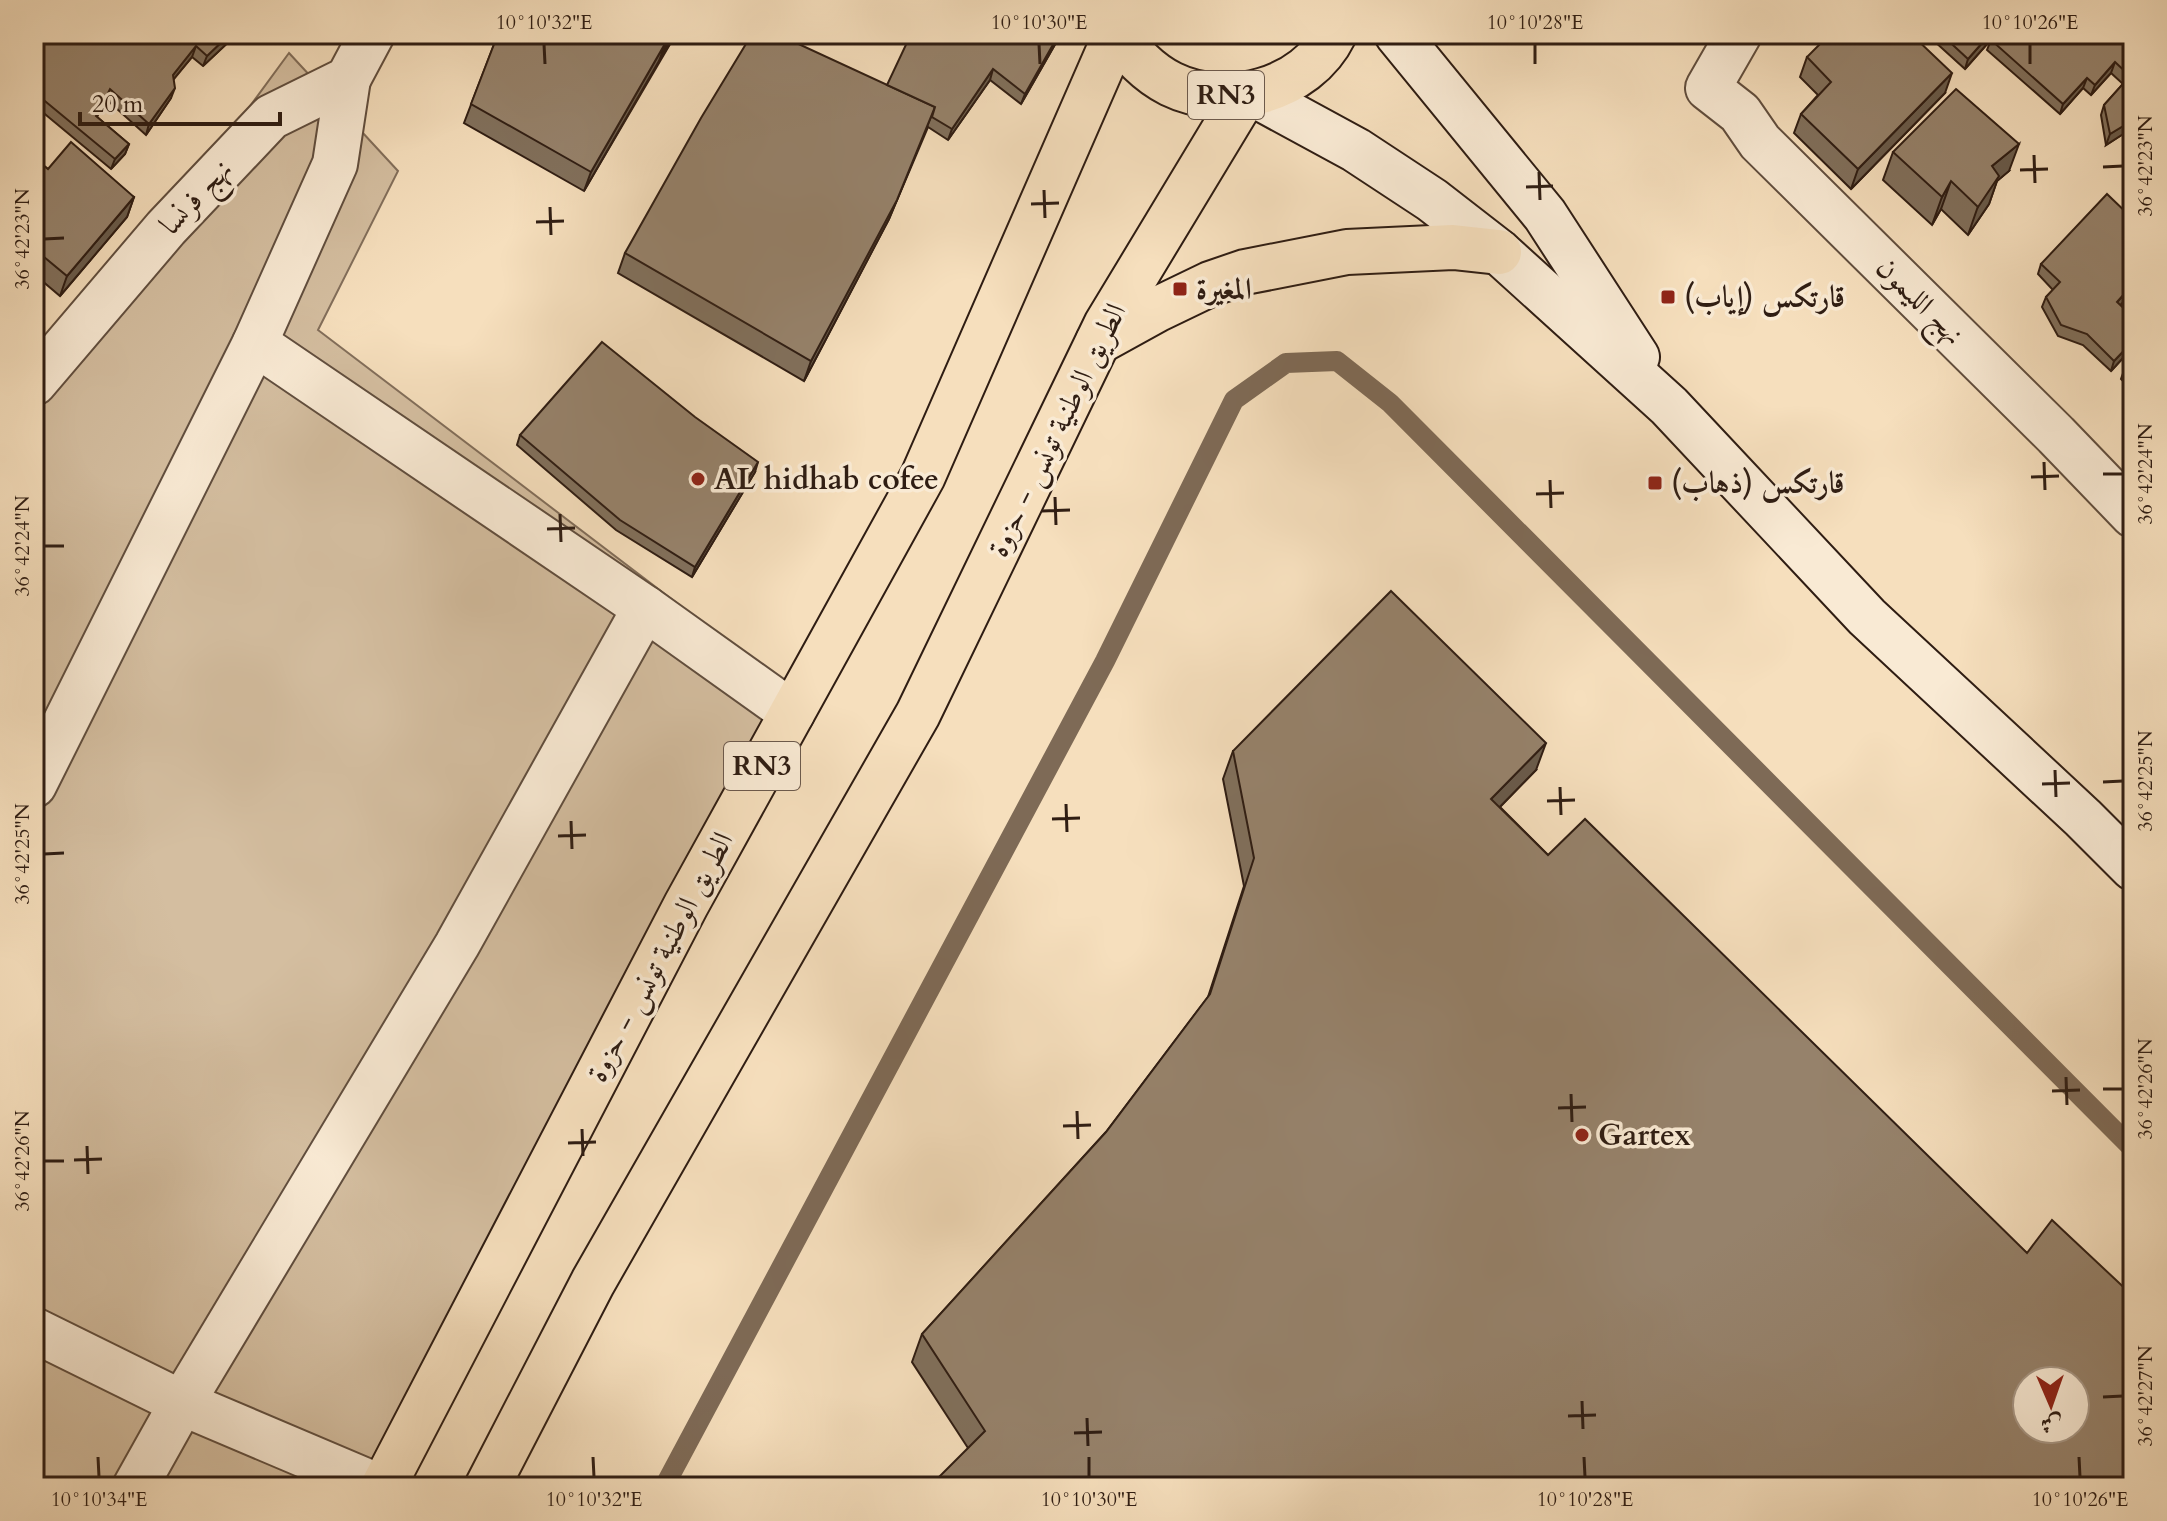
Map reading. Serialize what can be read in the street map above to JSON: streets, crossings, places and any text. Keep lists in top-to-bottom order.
{
  "streets": {
    "main road": ["RN3", "الطريق الوطنية تونس - حزوة"],
    "street": ["نهج فرنسا", "نهج الليمون"]
  },
  "crossings": [
    ["RN3", "الطريق الوطنية تونس - حزوة"]
  ],
  "places": {
    "transit": ["المغيرة", "قارتكس (إياب)", "قارتكس (ذهاب)"],
    "other": ["AL hidhab cofee", "Gartex"]
  },
  "scale_bar": "20 m",
  "north": "bottom",
  "coordinates": [
    "10°10'32\"E",
    "10°10'30\"E",
    "10°10'28\"E",
    "10°10'26\"E",
    "36°42'23\"N",
    "36°42'24\"N",
    "36°42'25\"N",
    "36°42'26\"N",
    "36°42'27\"N",
    "10°10'34\"E"
  ]
}
